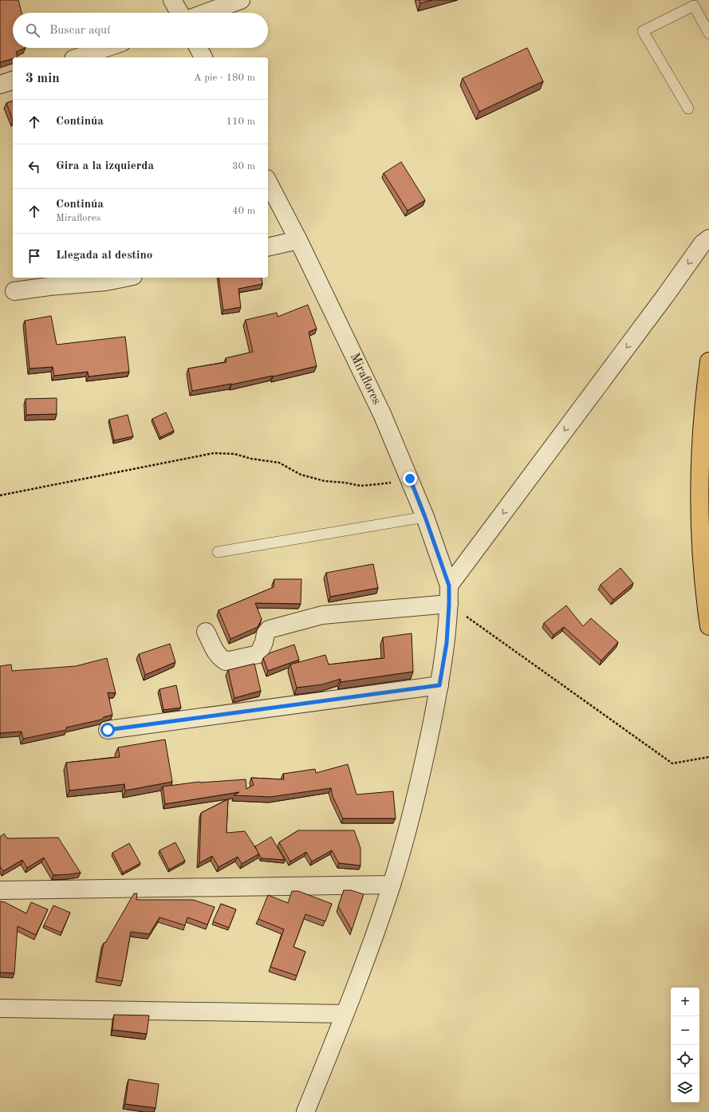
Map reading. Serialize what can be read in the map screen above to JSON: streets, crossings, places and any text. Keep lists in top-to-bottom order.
{
  "streets": {
    "street": ["Miraflores"]
  },
  "page": {
    "search": "Buscar aquí",
    "heading": ["3 min", "A pie · 180 m"],
    "list": [
      ["Continúa", "110 m"],
      ["Gira a la izquierda", "30 m"],
      ["Continúa", "Miraflores", "40 m"],
      "Llegada al destino"
    ],
    "map_buttons": ["+", "−"]
  }
}
